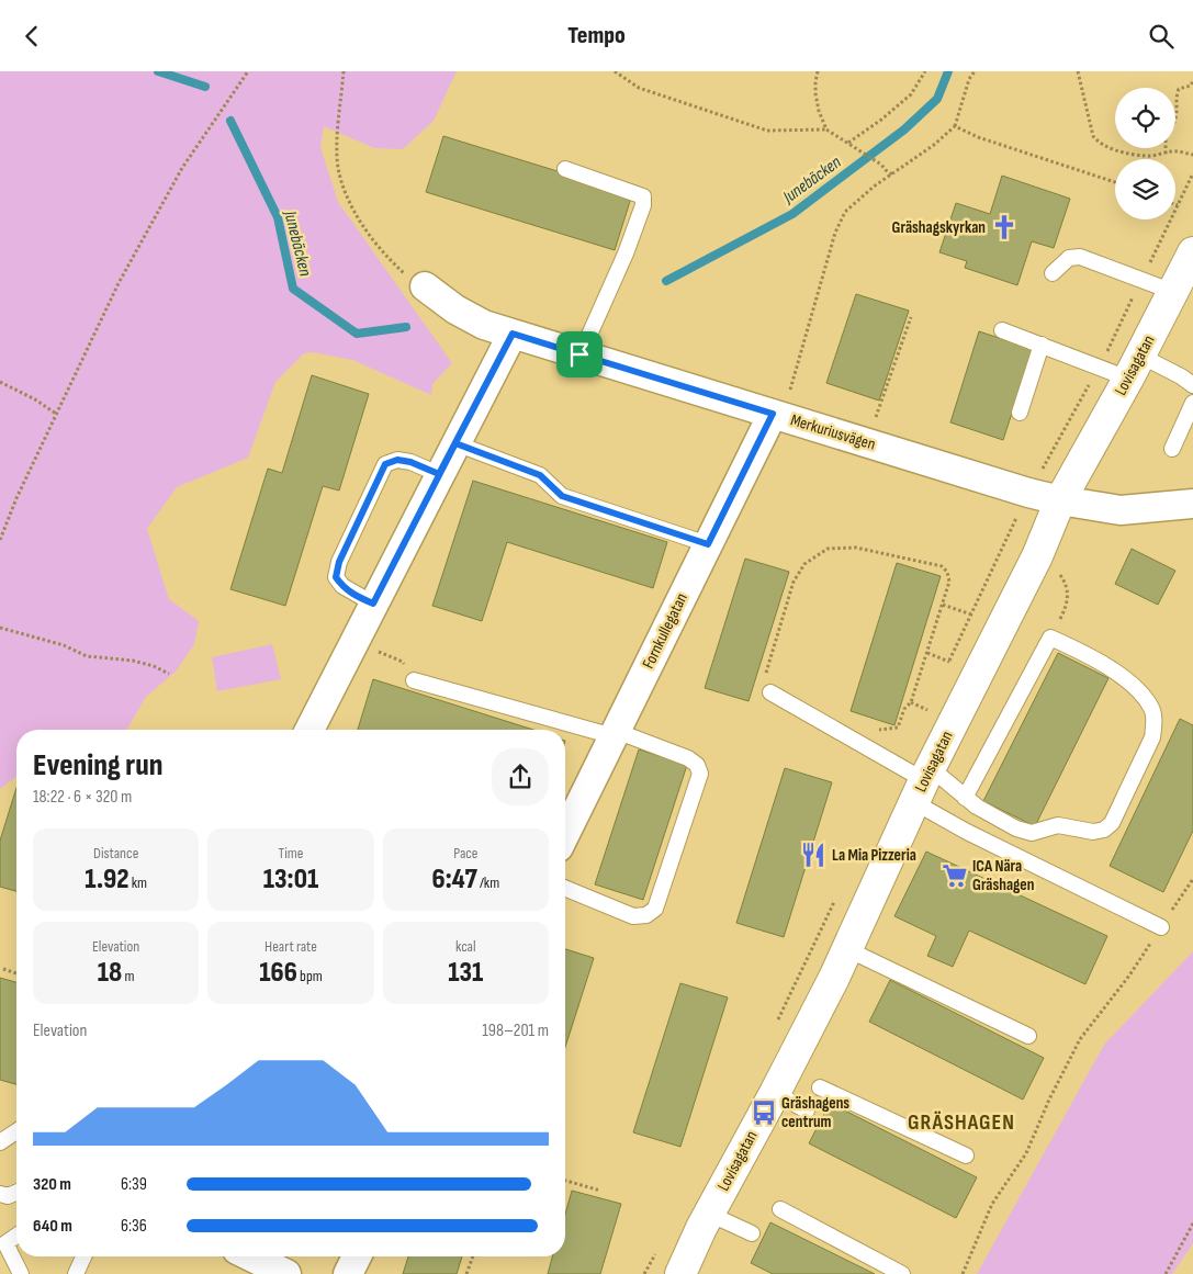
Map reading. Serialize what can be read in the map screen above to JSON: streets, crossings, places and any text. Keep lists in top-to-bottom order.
{
  "streets": {
    "street": ["Lovisagatan", "Merkuriusvägen", "Fornkullegatan"]
  },
  "crossings": [
    ["Lovisagatan", "Merkuriusvägen"],
    ["Merkuriusvägen", "Fornkullegatan"]
  ],
  "districts": ["GRÄSHAGEN"],
  "water": ["Junebäcken"],
  "places": {
    "church": ["Gräshagskyrkan"],
    "restaurant": ["La Mia Pizzeria"],
    "supermarket": ["ICA Nära Gräshagen"],
    "bus stop": ["Gräshagens centrum"]
  },
  "page": {
    "header": "Tempo",
    "heading": ["Evening run", "18:22 · 6 × 320 m"],
    "stats": [
      ["Distance", "1.92 km"],
      ["Time", "13:01"],
      ["Pace", "6:47 /km"],
      ["Elevation", "18 m"],
      ["Heart rate", "166 bpm"],
      ["kcal", "131"]
    ],
    "chart": ["Elevation", "198–201 m"],
    "list": [
      {
        "name": "320 m",
        "note": "6:39"
      },
      {
        "name": "640 m",
        "note": "6:36"
      }
    ]
  }
}
